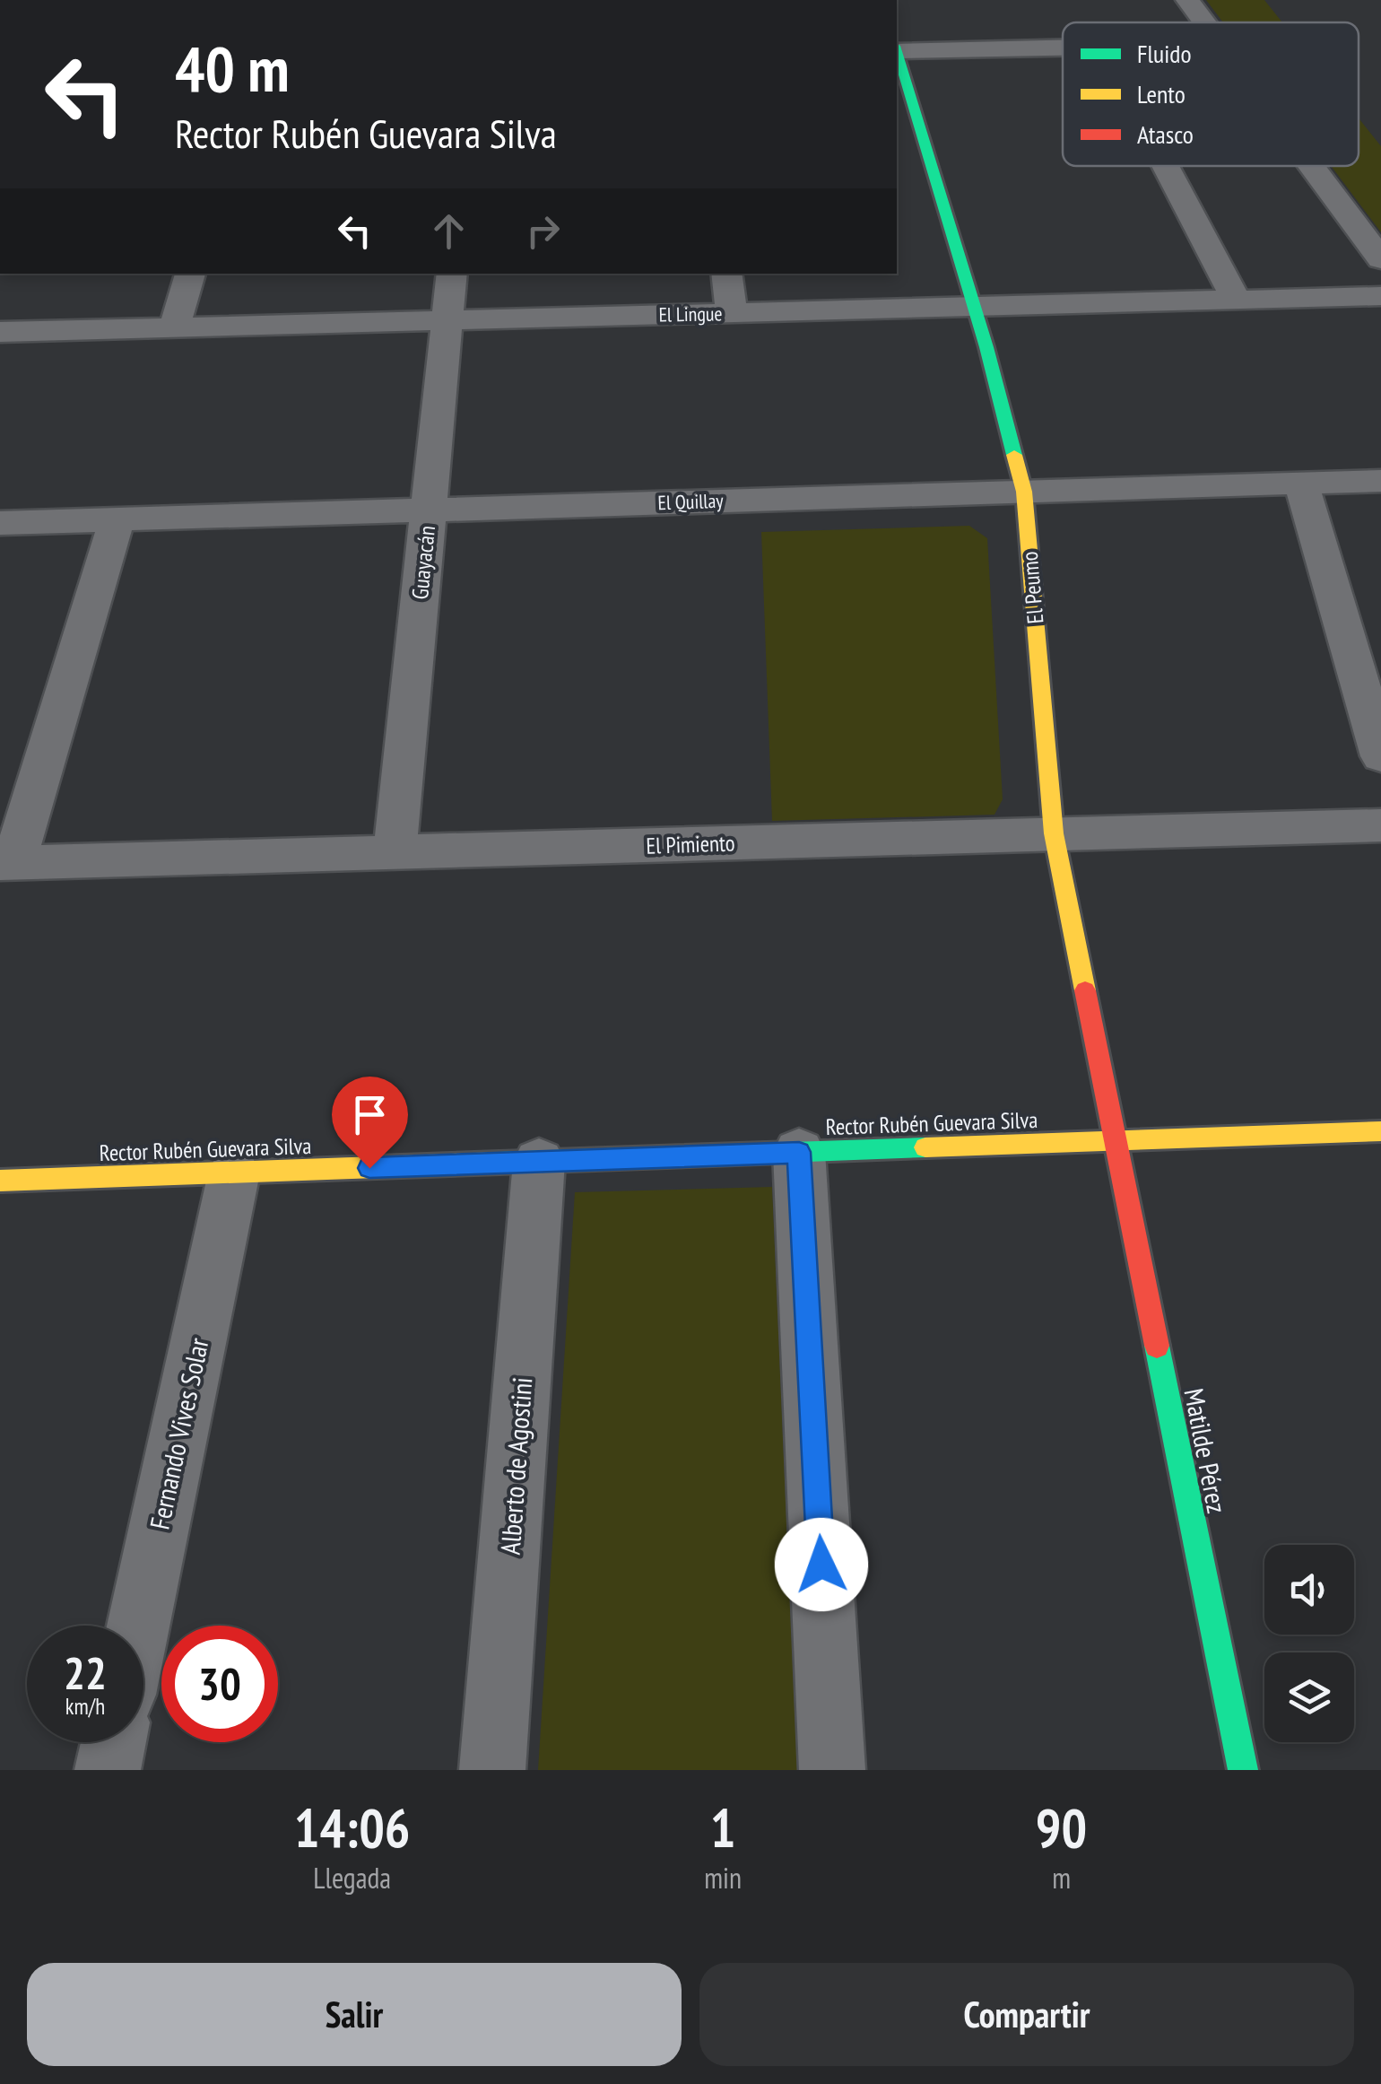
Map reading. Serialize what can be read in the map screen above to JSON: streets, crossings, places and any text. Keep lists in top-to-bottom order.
{
  "streets": {
    "street": [
      "El Lingue",
      "El Quillay",
      "Guayacán",
      "El Peumo",
      "El Pimiento",
      "Rector Rubén Guevara Silva",
      "Fernando Vives Solar",
      "Matilde Pérez",
      "Alberto de Agostini"
    ]
  },
  "crossings": [
    ["El Lingue", "Guayacán"],
    ["El Lingue", "El Peumo"],
    ["El Quillay", "Guayacán"],
    ["El Quillay", "El Peumo"],
    ["Guayacán", "El Pimiento"],
    ["El Peumo", "El Pimiento"],
    ["El Peumo", "Rector Rubén Guevara Silva"],
    ["El Peumo", "Matilde Pérez"],
    ["Rector Rubén Guevara Silva", "Fernando Vives Solar"],
    ["Rector Rubén Guevara Silva", "Matilde Pérez"],
    ["Rector Rubén Guevara Silva", "Alberto de Agostini"]
  ],
  "legend": ["Fluido", "Lento", "Atasco"],
  "page": {
    "turn": ["40 m", "Rector Rubén Guevara Silva"],
    "speed": "22 km/h",
    "limit": "30",
    "eta": [
      "14:06",
      "Llegada",
      "1",
      "min",
      "90",
      "m"
    ],
    "buttons": ["Salir", "Compartir"]
  }
}
